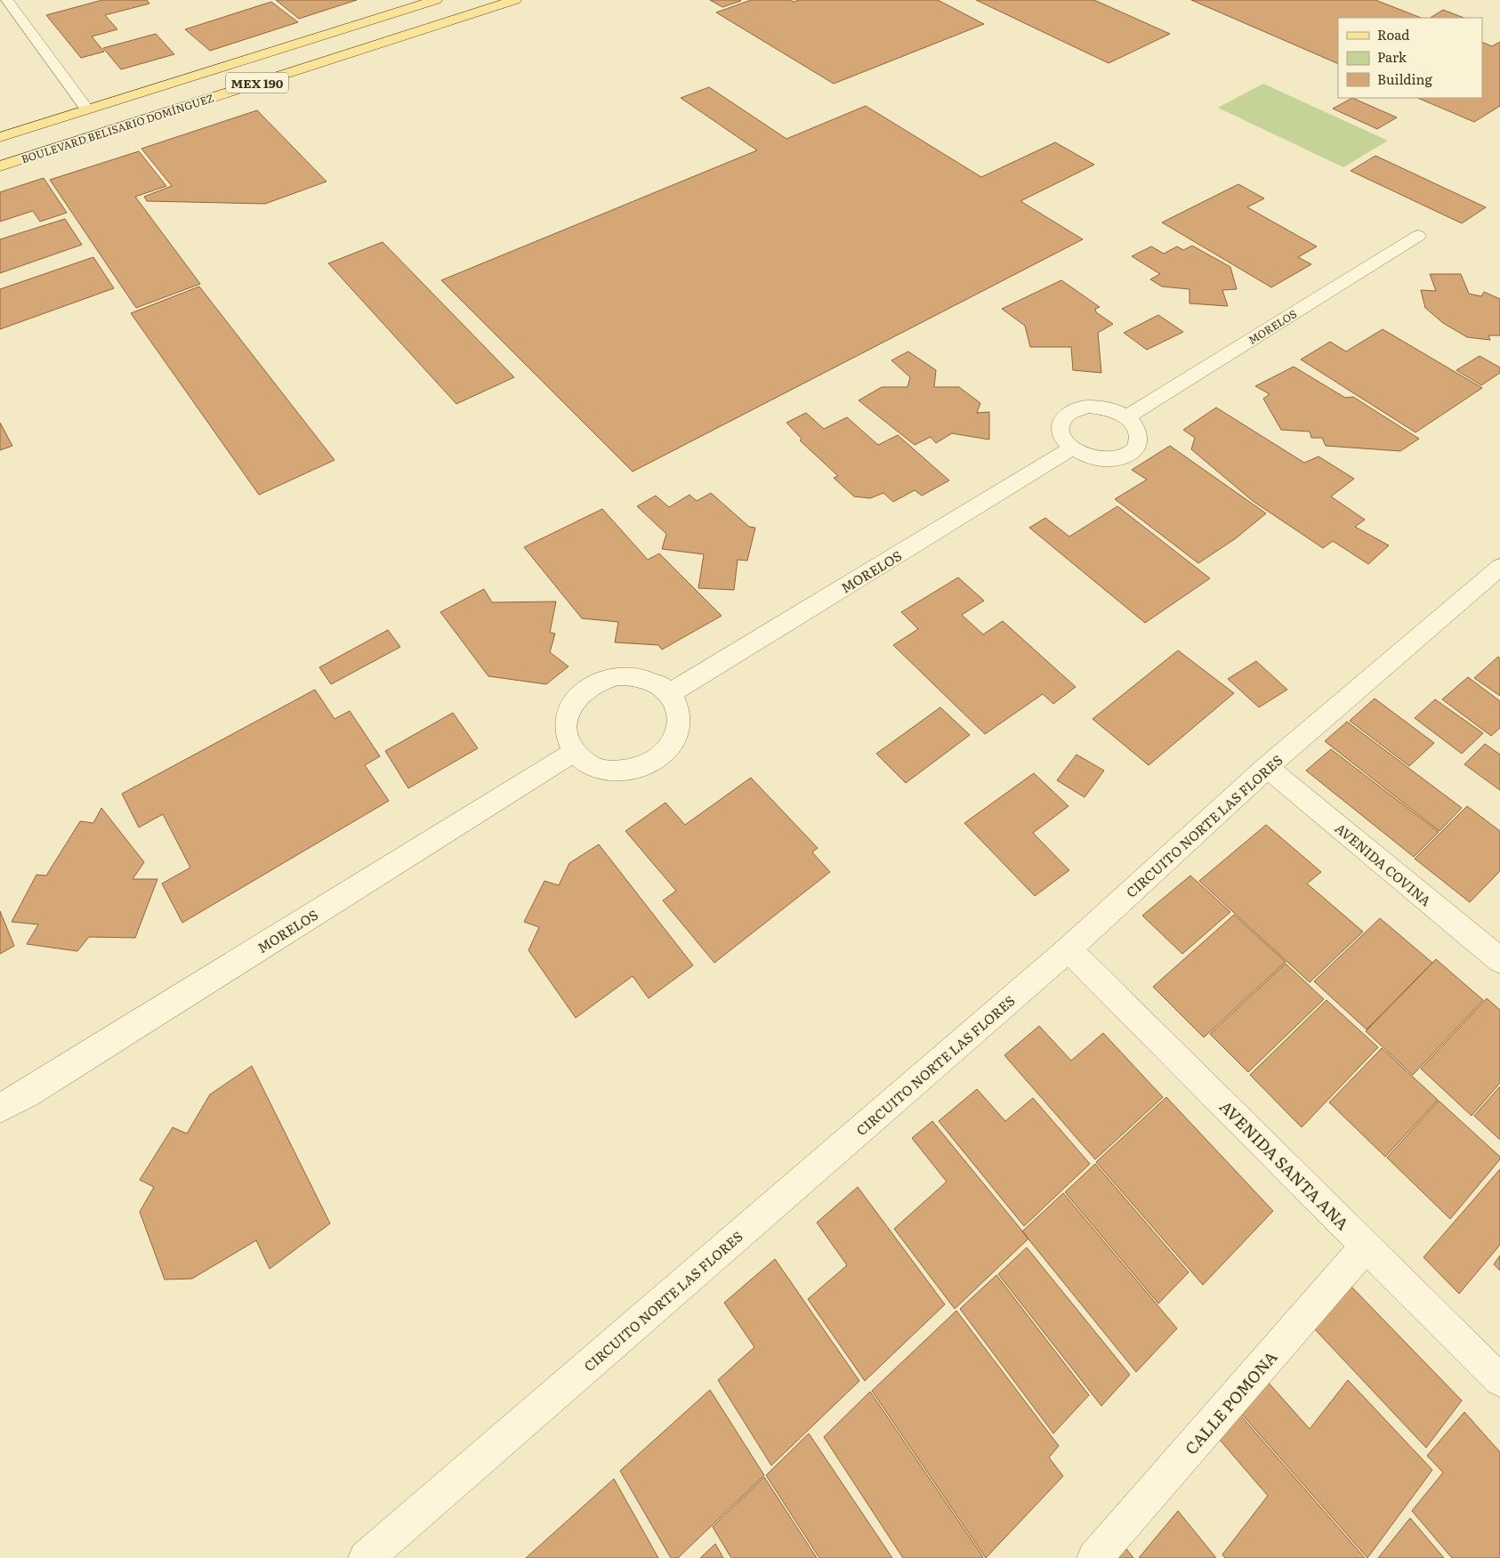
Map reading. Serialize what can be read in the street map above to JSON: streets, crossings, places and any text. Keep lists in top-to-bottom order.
{
  "streets": {
    "main road": ["MEX 190", "BOULEVARD BELISARIO DOMÍNGUEZ"],
    "street": [
      "MORELOS",
      "CIRCUITO NORTE LAS FLORES",
      "AVENIDA COVINA",
      "AVENIDA SANTA ANA",
      "CALLE POMONA"
    ]
  },
  "crossings": [
    ["CIRCUITO NORTE LAS FLORES", "AVENIDA COVINA"],
    ["CIRCUITO NORTE LAS FLORES", "AVENIDA SANTA ANA"],
    ["AVENIDA SANTA ANA", "CALLE POMONA"]
  ],
  "legend": ["Road", "Park", "Building"]
}
